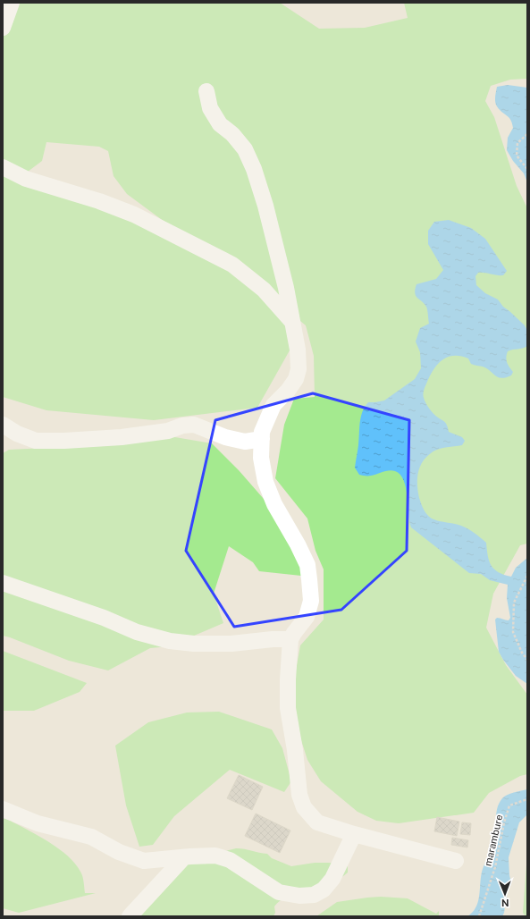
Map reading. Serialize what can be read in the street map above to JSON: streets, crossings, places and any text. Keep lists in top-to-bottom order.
{
  "streets": {
    "path": ["marambure"]
  },
  "north": "bottom"
}
